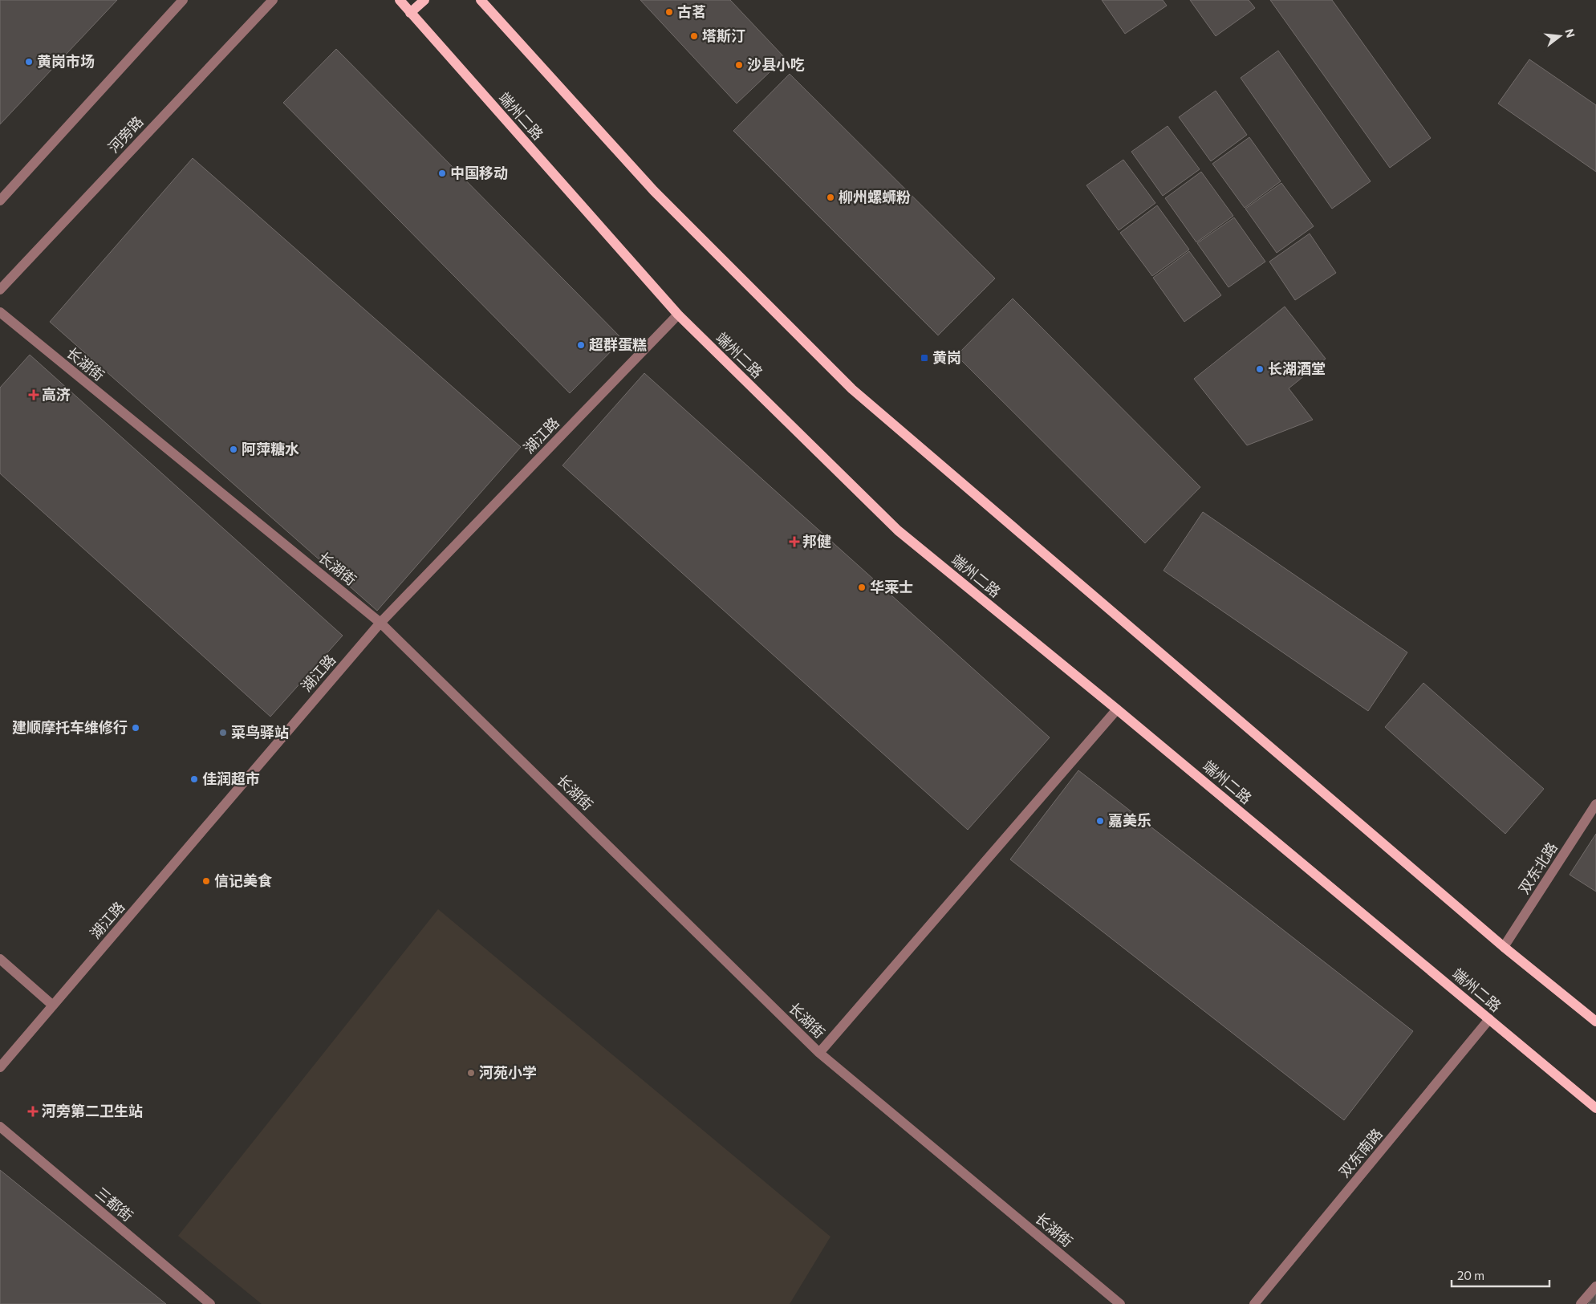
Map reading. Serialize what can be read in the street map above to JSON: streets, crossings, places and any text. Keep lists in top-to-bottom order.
{
  "streets": {
    "main road": ["端州二路"],
    "street": [
      "河旁路",
      "长湖街",
      "湖江路",
      "双东北路",
      "双东南路",
      "三都街"
    ]
  },
  "crossings": [
    ["端州二路", "湖江路"],
    ["端州二路", "双东南路"],
    ["长湖街", "湖江路"]
  ],
  "places": {
    "other": [
      "古茗",
      "塔斯汀",
      "黄岗市场",
      "沙县小吃",
      "中国移动",
      "柳州螺蛳粉",
      "超群蛋糕",
      "长湖酒堂",
      "阿萍糖水",
      "华莱士",
      "建顺摩托车维修行",
      "菜鸟驿站",
      "佳润超市",
      "嘉美乐",
      "信记美食",
      "河苑小学"
    ],
    "transit": ["黄岗"],
    "health": ["高济", "邦健", "河旁第二卫生站"]
  },
  "scale_bar": "20 m",
  "north": "right"
}
